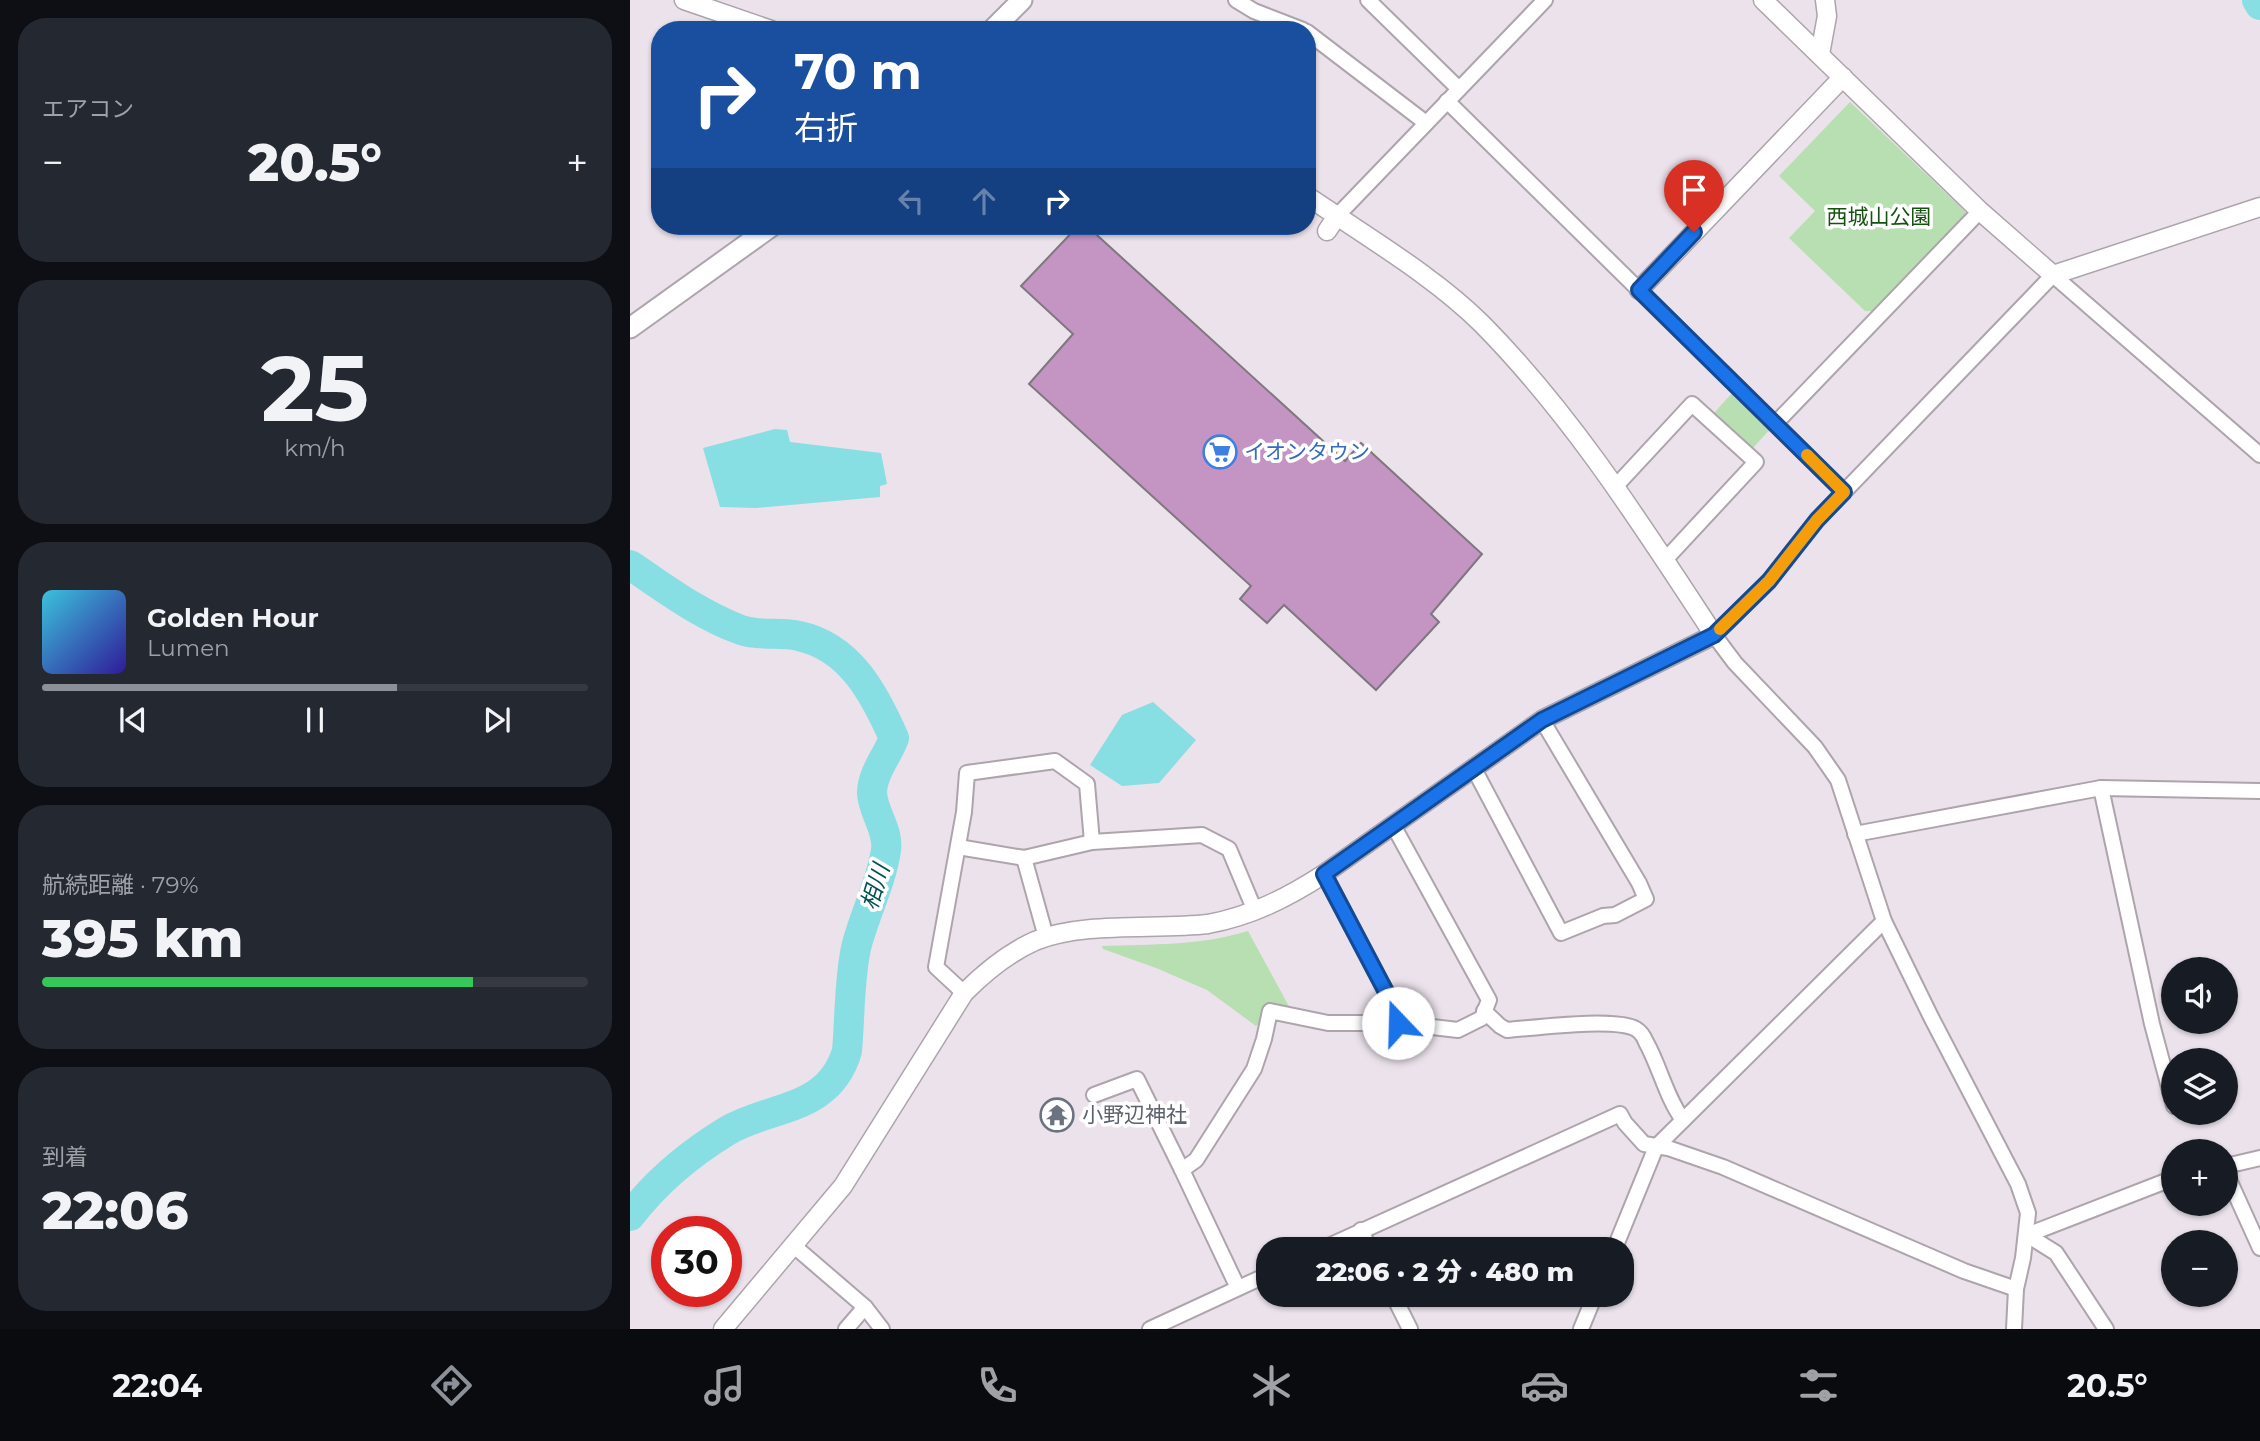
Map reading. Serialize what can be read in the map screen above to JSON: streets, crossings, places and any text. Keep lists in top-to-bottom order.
{
  "water": ["相川"],
  "parks": ["西城山公園"],
  "places": {
    "supermarket": ["イオンタウン"],
    "temple": ["小野辺神社"]
  },
  "page": {
    "tile": [
      "エアコン",
      ["25", "km/h"],
      ["航続距離 · 79%", "395 km"],
      ["到着", "22:06"]
    ],
    "turn": ["70 m", "右折"],
    "heat": ["−", "20.5°", "+"],
    "song": ["Golden Hour", "Lumen"],
    "map_buttons": ["+", "−"],
    "limit": "30",
    "trip": "22:06 · 2 分 · 480 m",
    "tabs": ["22:04", "20.5°"]
  }
}
